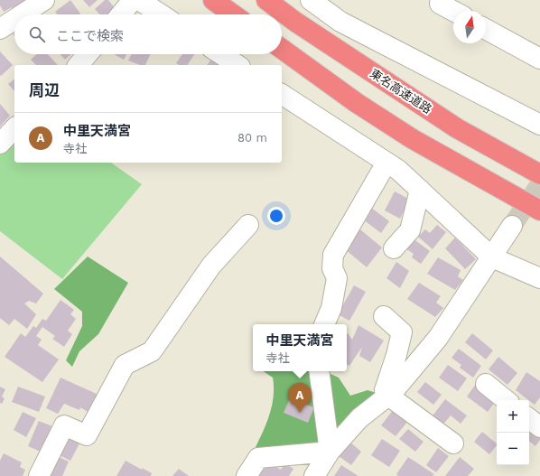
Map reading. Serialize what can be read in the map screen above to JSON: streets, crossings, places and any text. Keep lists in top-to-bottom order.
{
  "streets": {
    "highway": ["東名高速道路"]
  },
  "north": "top",
  "page": {
    "search": "ここで検索",
    "heading": "周辺",
    "list": [
      {
        "mark": "A",
        "name": "中里天満宮",
        "note": "寺社",
        "value": "80 m"
      }
    ],
    "popup": ["中里天満宮", "寺社"],
    "pins": "A",
    "map_buttons": ["+", "−"]
  }
}
